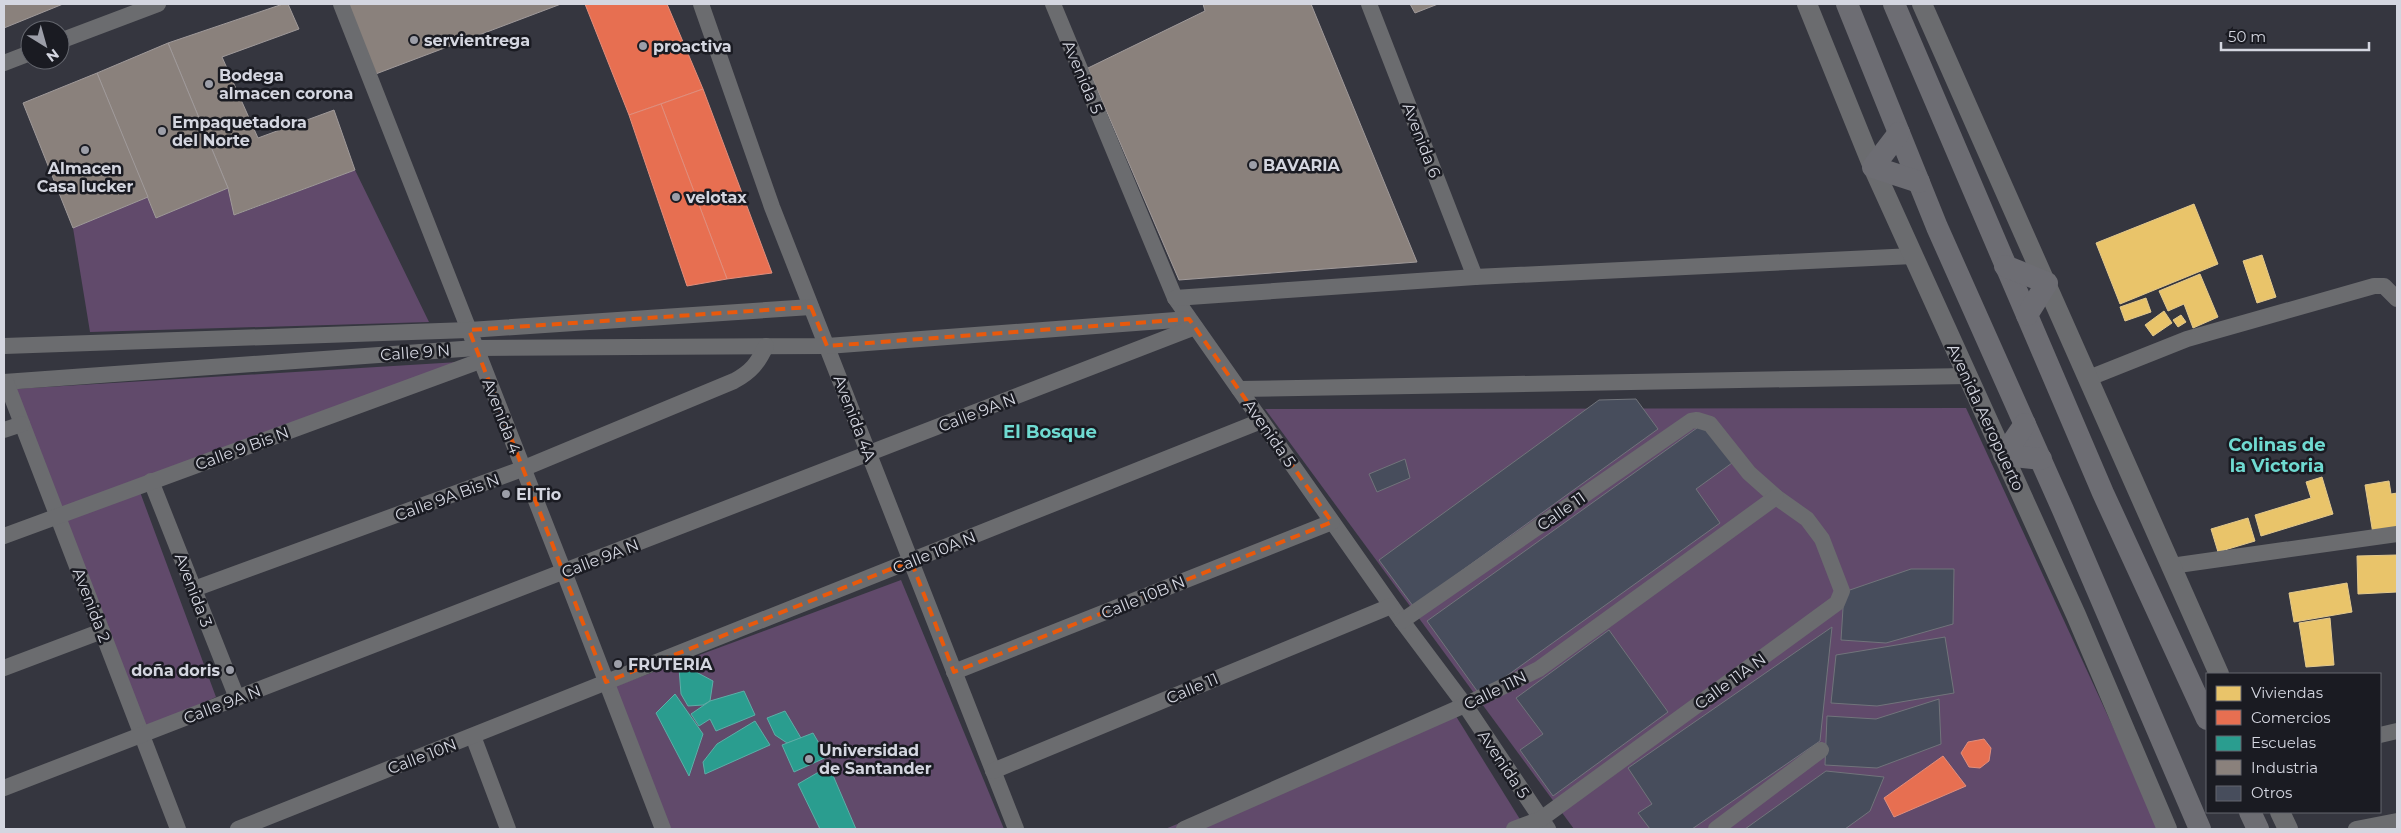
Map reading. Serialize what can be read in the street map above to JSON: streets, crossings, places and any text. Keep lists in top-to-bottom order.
{
  "streets": {
    "main road": ["Avenida Aeropuerto"],
    "street": [
      "Avenida 5",
      "Avenida 6",
      "Calle 9 N",
      "Calle 9A N",
      "Avenida 4",
      "Avenida 4A",
      "Calle 9 Bis N",
      "Calle 9A Bis N",
      "Calle 11",
      "Calle 10A N",
      "Avenida 3",
      "Calle 10B N",
      "Avenida 2",
      "Calle 11A N",
      "Calle 11N",
      "Calle 10N"
    ]
  },
  "crossings": [
    ["Avenida 5", "Calle 9 N"],
    ["Avenida 5", "Calle 9A N"],
    ["Avenida 5", "Calle 11"],
    ["Avenida 5", "Calle 10A N"],
    ["Avenida 5", "Calle 10B N"],
    ["Avenida 5", "Calle 11A N"],
    ["Avenida 5", "Calle 11N"],
    ["Calle 9 N", "Calle 9A N"],
    ["Calle 9 N", "Avenida 4"],
    ["Calle 9 N", "Avenida 4A"],
    ["Calle 9 N", "Calle 9 Bis N"],
    ["Calle 9 N", "Calle 9A Bis N"],
    ["Calle 9 N", "Avenida 2"],
    ["Calle 9A N", "Avenida 4"],
    ["Calle 9A N", "Avenida 4A"],
    ["Calle 9A N", "Avenida 3"],
    ["Calle 9A N", "Avenida 2"],
    ["Avenida 4", "Calle 9 Bis N"],
    ["Avenida 4", "Calle 9A Bis N"],
    ["Avenida 4", "Calle 10A N"],
    ["Avenida 4", "Calle 10N"],
    ["Avenida 4A", "Calle 11"],
    ["Avenida 4A", "Calle 10A N"],
    ["Avenida 4A", "Calle 10B N"],
    ["Calle 9 Bis N", "Avenida 3"],
    ["Calle 9 Bis N", "Avenida 2"],
    ["Calle 9A Bis N", "Avenida 3"],
    ["Calle 11", "Calle 11A N"],
    ["Calle 10A N", "Calle 10N"],
    ["Calle 11A N", "Calle 11N"]
  ],
  "districts": ["El Bosque", "Colinas de la Victoria"],
  "places": [
    "servientrega",
    "proactiva",
    "Bodega almacen corona",
    "Empaquetadora del Norte",
    "Almacen Casa lucker",
    "BAVARIA",
    "velotax",
    "El Tio",
    "FRUTERIA",
    "doña doris",
    "Universidad de Santander"
  ],
  "legend": [
    "Viviendas",
    "Comercios",
    "Escuelas",
    "Industria",
    "Otros"
  ],
  "scale_bar": "50 m",
  "north": "bottom right"
}
